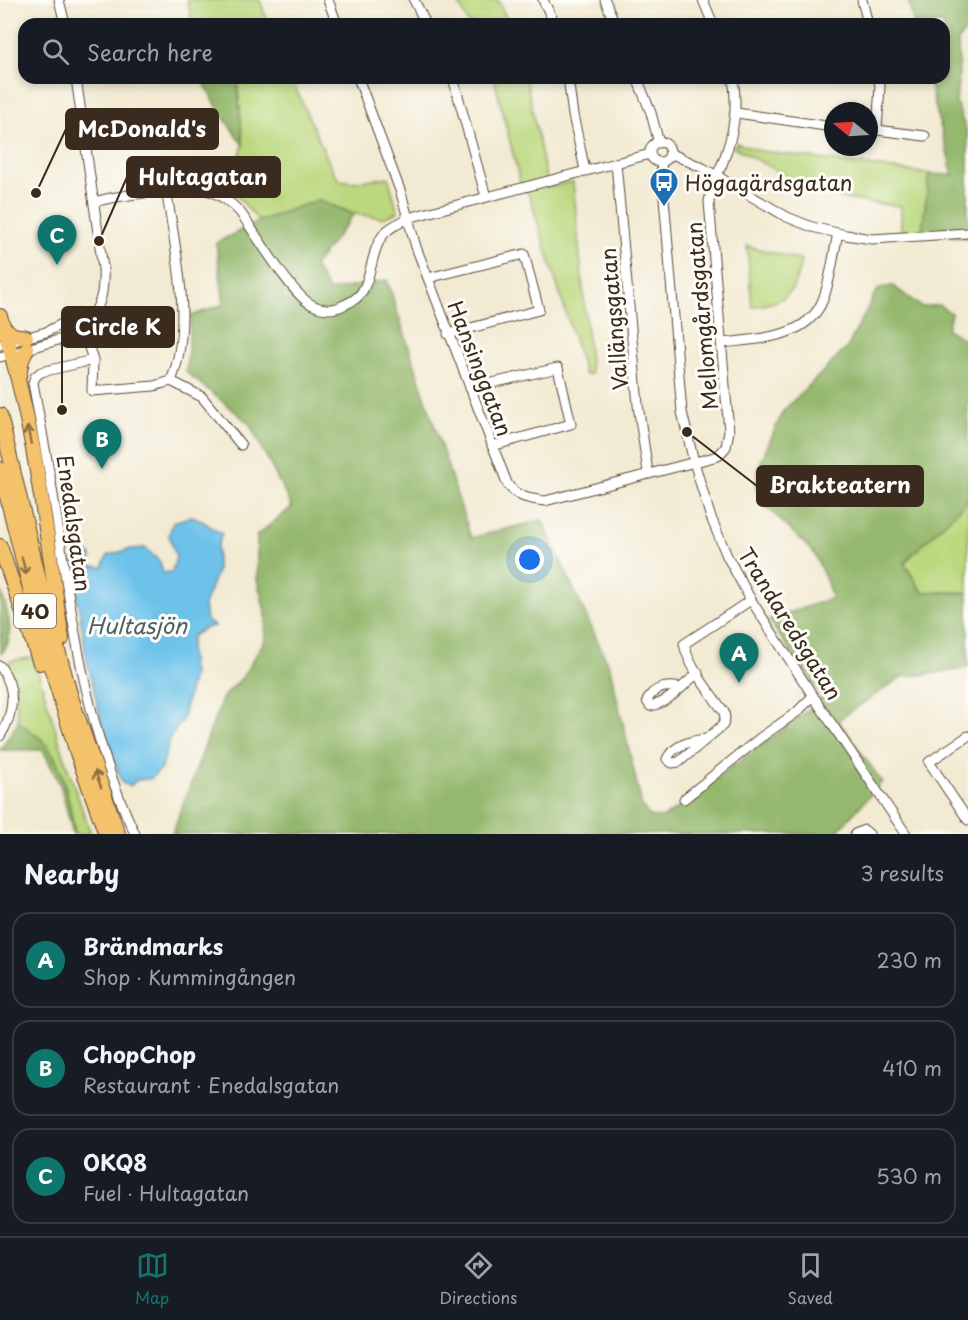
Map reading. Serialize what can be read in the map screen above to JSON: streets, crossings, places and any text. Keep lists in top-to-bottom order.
{
  "streets": {
    "highway": ["40"],
    "street": [
      "Mellomgårdsgatan",
      "Vallängsgatan",
      "Hansinggatan",
      "Enedalsgatan",
      "Trandaredsgatan"
    ]
  },
  "crossings": [
    ["Mellomgårdsgatan", "Hansinggatan"],
    ["Mellomgårdsgatan", "Trandaredsgatan"],
    ["Vallängsgatan", "Hansinggatan"],
    ["Hansinggatan", "Trandaredsgatan"]
  ],
  "water": ["Hultasjön"],
  "places": {
    "other": [
      "McDonald's",
      "Hultagatan",
      "Circle K",
      "Brakteatern"
    ],
    "bus stop": ["Högagärdsgatan"]
  },
  "north": "left",
  "page": {
    "search": "Search here",
    "pins": ["C", "B", "A"],
    "heading": ["Nearby", "3 results"],
    "list": [
      {
        "mark": "A",
        "name": "Brändmarks",
        "note": "Shop · Kummingången",
        "value": "230 m"
      },
      {
        "mark": "B",
        "name": "ChopChop",
        "note": "Restaurant · Enedalsgatan",
        "value": "410 m"
      },
      {
        "mark": "C",
        "name": "OKQ8",
        "note": "Fuel · Hultagatan",
        "value": "530 m"
      }
    ],
    "nav": ["Map", "Directions", "Saved"]
  }
}
